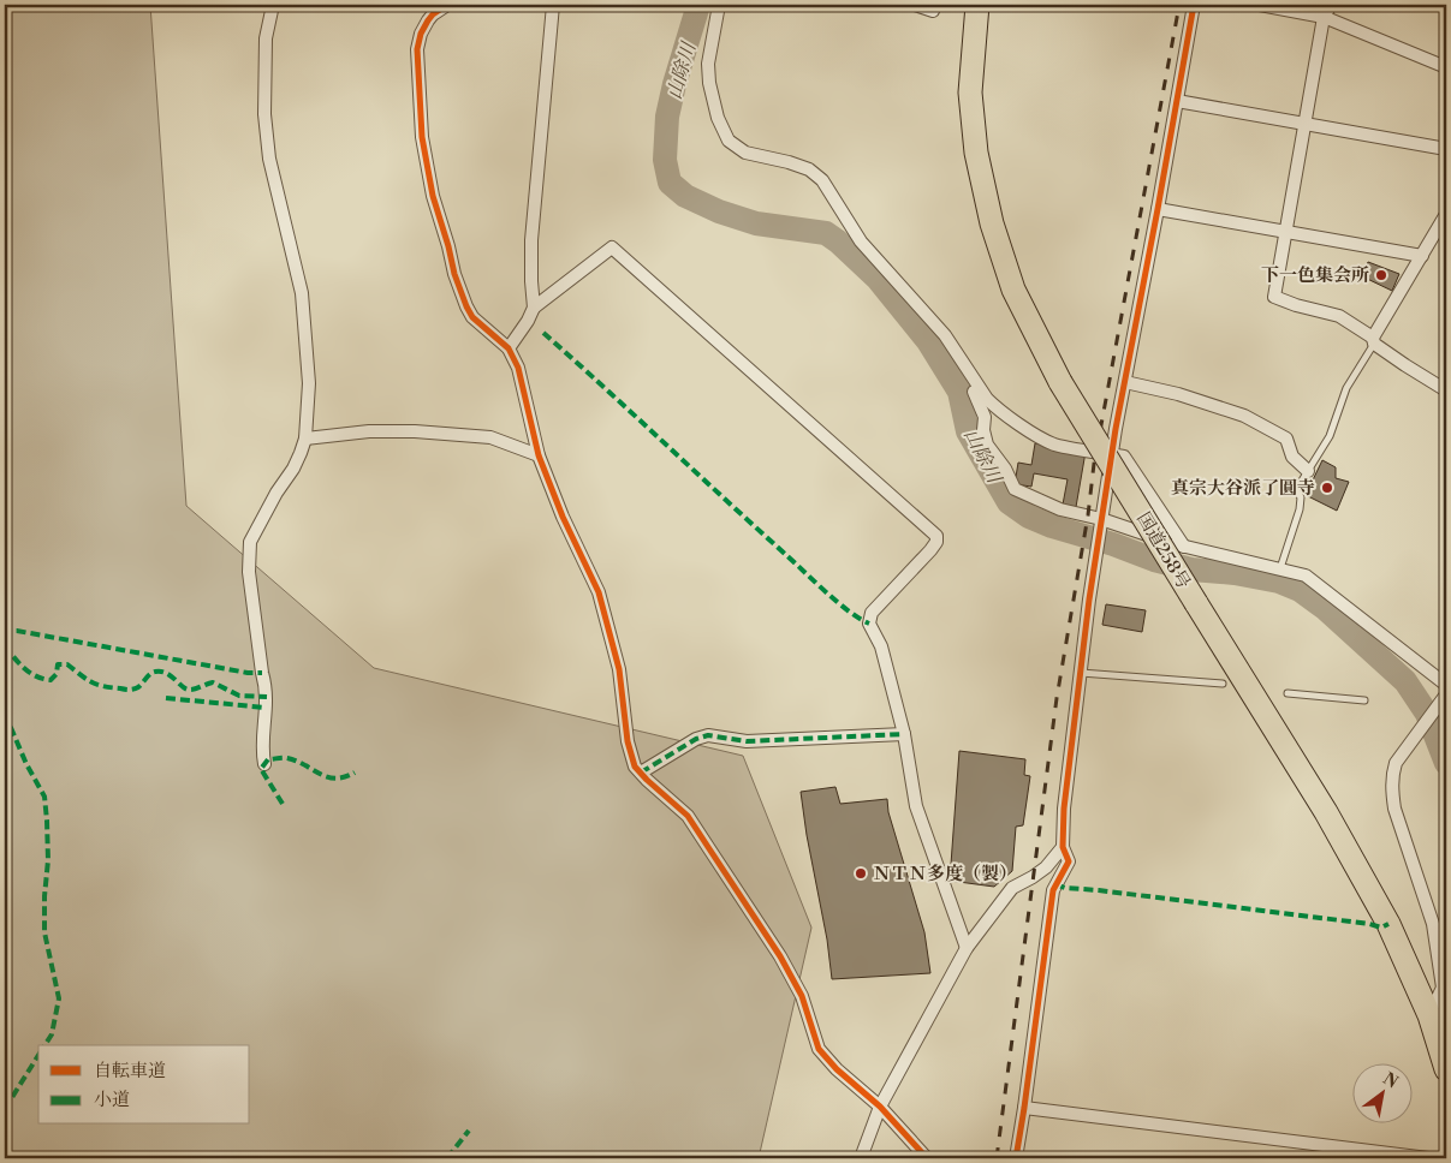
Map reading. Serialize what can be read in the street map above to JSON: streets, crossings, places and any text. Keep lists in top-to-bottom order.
{
  "streets": {
    "highway": ["国道258号"]
  },
  "water": ["山除川"],
  "places": ["下一色集会所", "真宗大谷派了圓寺", "ＮＴＮ多度（製）"],
  "legend": ["自転車道", "小道"],
  "north": "top right"
}
